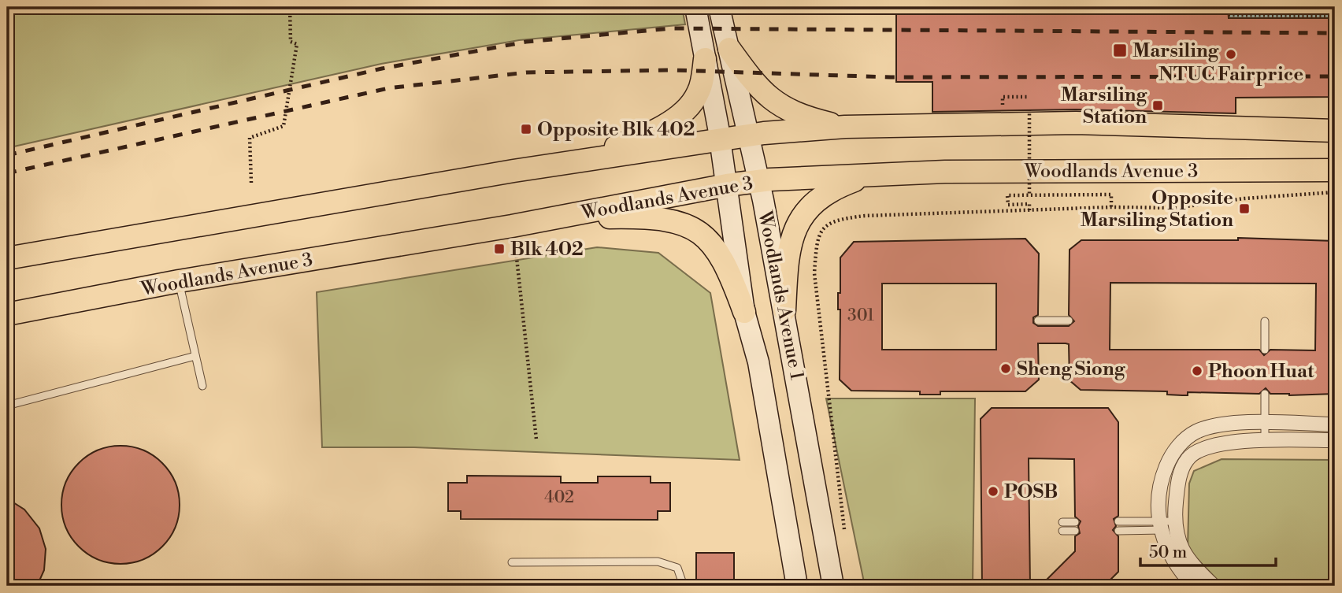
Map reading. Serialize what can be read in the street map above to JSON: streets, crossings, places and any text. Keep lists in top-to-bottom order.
{
  "streets": {
    "main road": ["Woodlands Avenue 3", "Woodlands Avenue 1"]
  },
  "crossings": [
    ["Woodlands Avenue 3", "Woodlands Avenue 1"]
  ],
  "places": {
    "transit": [
      "Marsiling",
      "Marsiling Station",
      "Opposite Blk 402",
      "Opposite Marsiling Station",
      "Blk 402"
    ],
    "other": [
      "NTUC Fairprice",
      "Sheng Siong",
      "Phoon Huat",
      "POSB"
    ]
  },
  "house_numbers": ["301", "402"],
  "scale_bar": "50 m"
}
